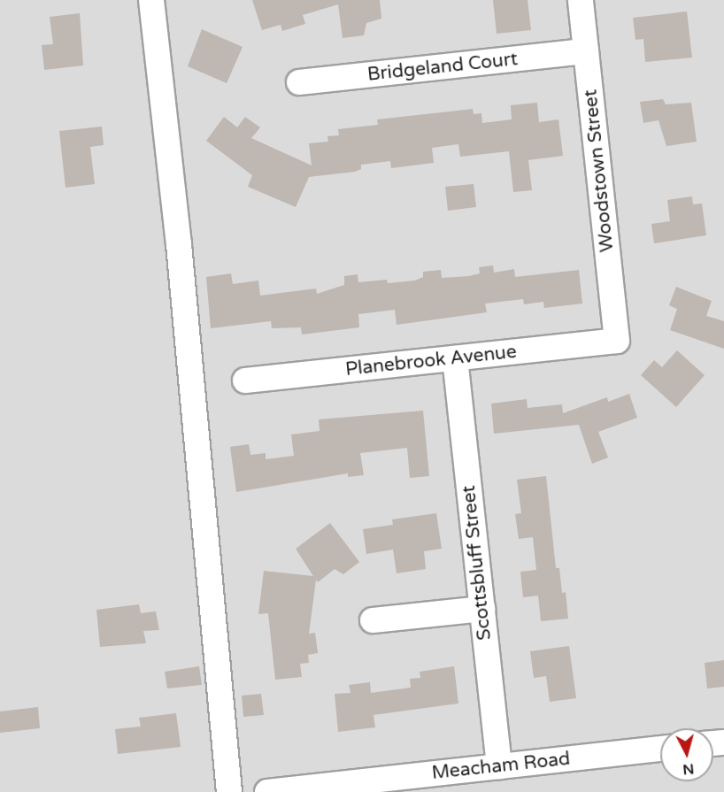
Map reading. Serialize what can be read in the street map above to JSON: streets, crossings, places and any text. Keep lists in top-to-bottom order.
{
  "streets": {
    "street": [
      "Bridgeland Court",
      "Woodstown Street",
      "Planebrook Avenue",
      "Scottsbluff Street",
      "Meacham Road"
    ]
  },
  "crossings": [
    ["Bridgeland Court", "Woodstown Street"],
    ["Woodstown Street", "Planebrook Avenue"],
    ["Planebrook Avenue", "Scottsbluff Street"],
    ["Scottsbluff Street", "Meacham Road"]
  ],
  "north": "bottom"
}
